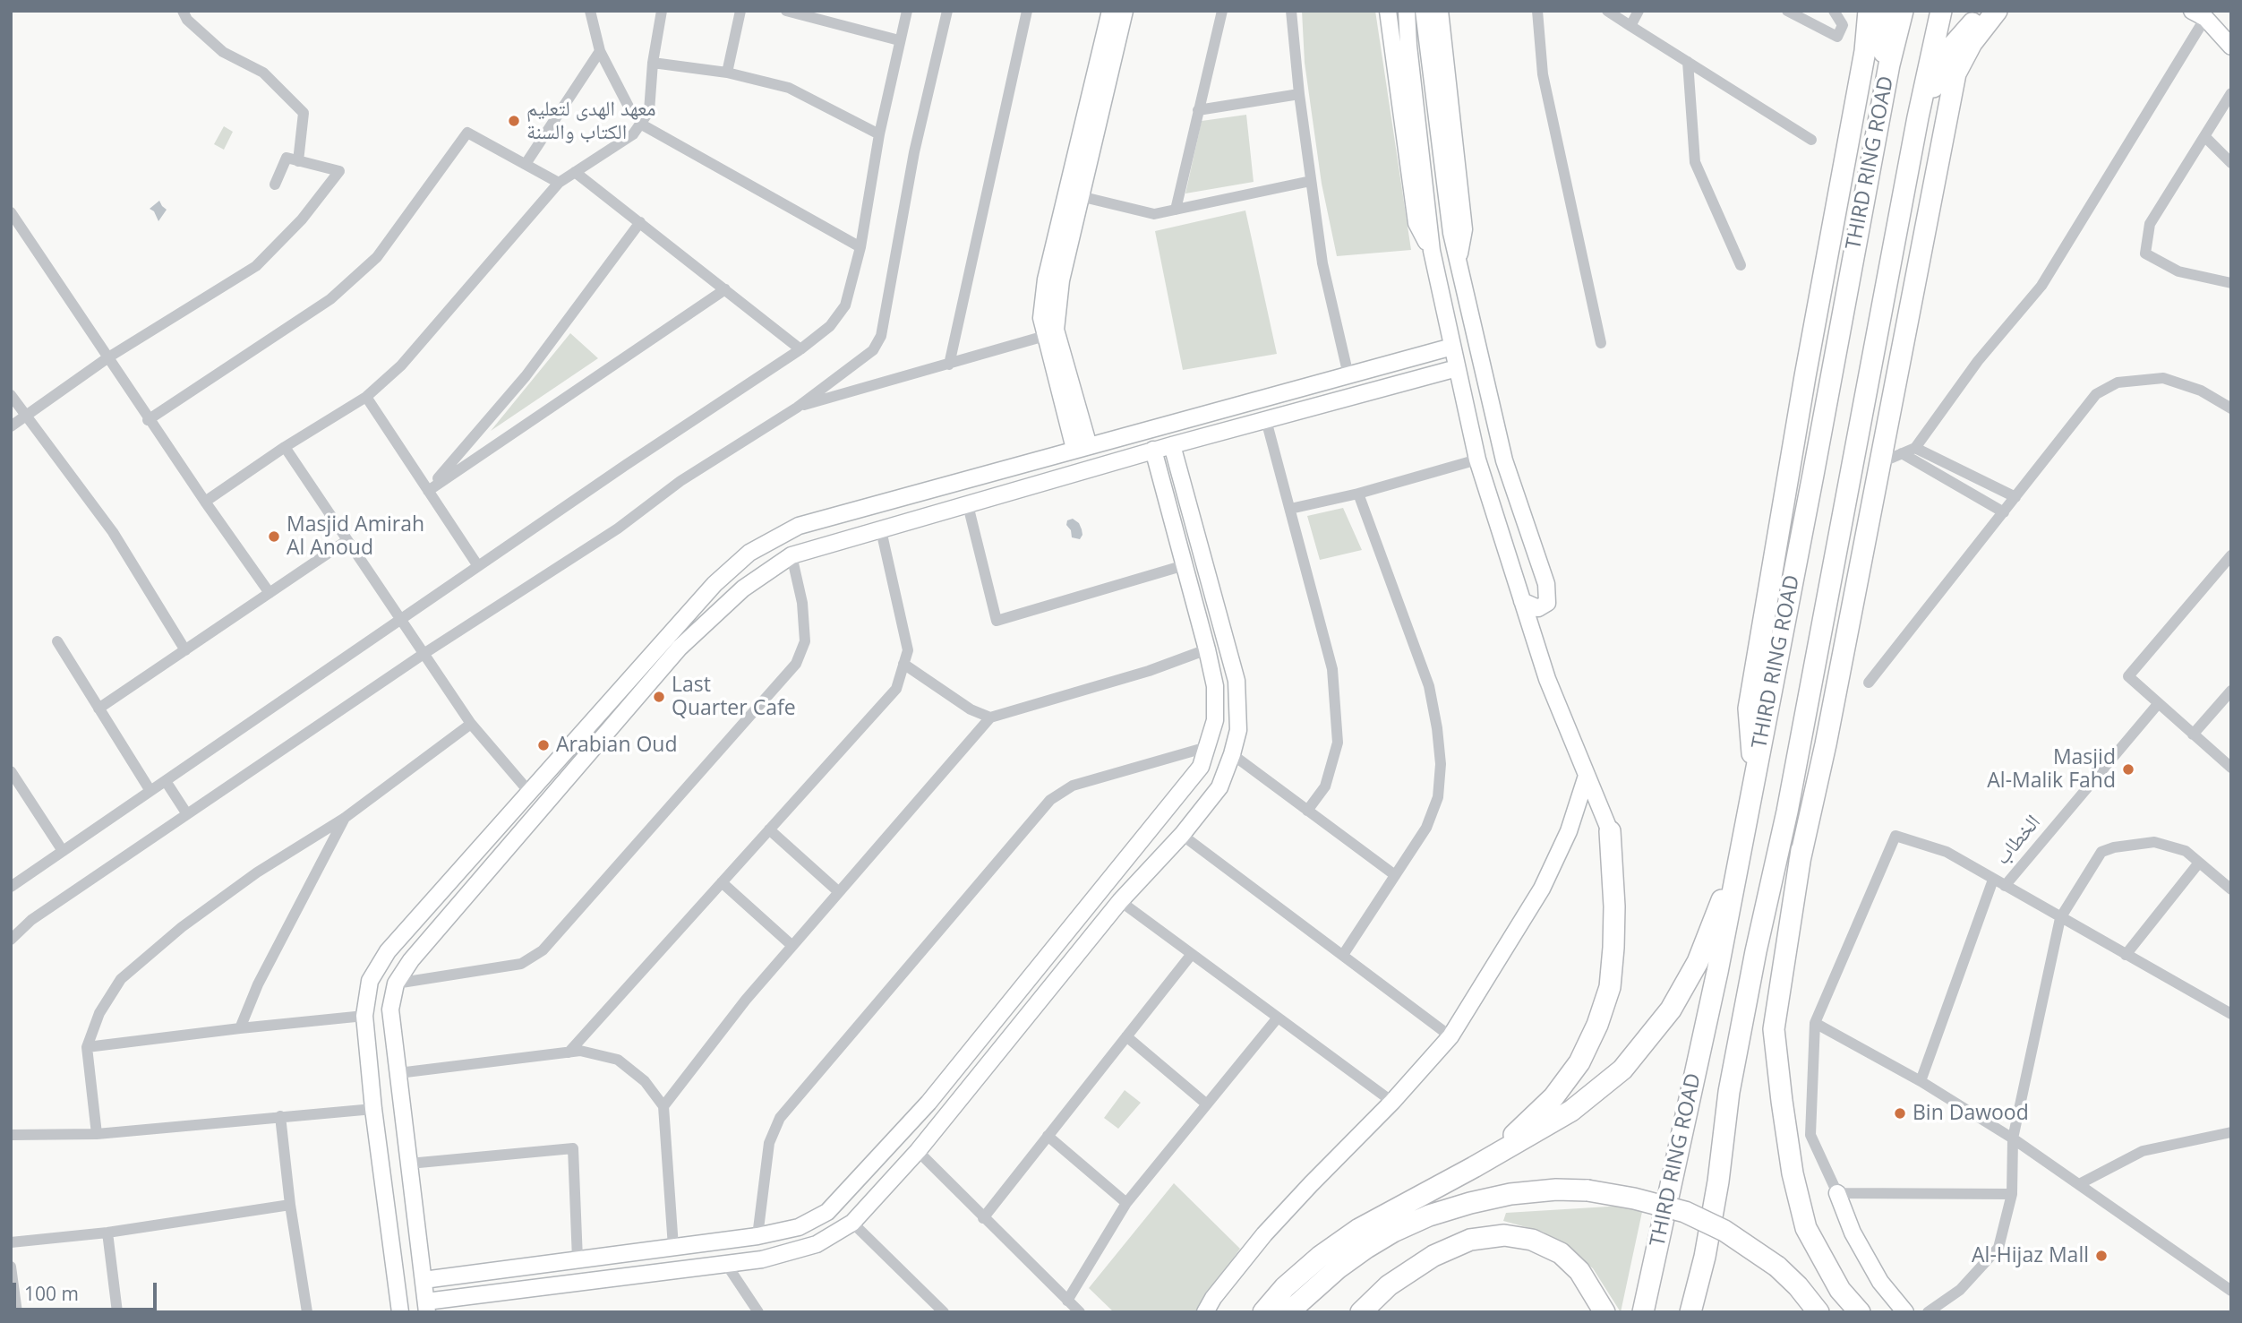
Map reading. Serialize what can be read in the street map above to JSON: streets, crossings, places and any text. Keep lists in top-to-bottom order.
{
  "streets": {
    "highway": ["THIRD RING ROAD"],
    "street": ["الخطاب"]
  },
  "places": [
    "معهد الهدى لتعليم الكتاب والسنة",
    "Masjid Amirah Al Anoud",
    "Last Quarter Cafe",
    "Arabian Oud",
    "Masjid Al-Malik Fahd",
    "Bin Dawood",
    "Al-Hijaz Mall"
  ],
  "scale_bar": "100 m"
}
